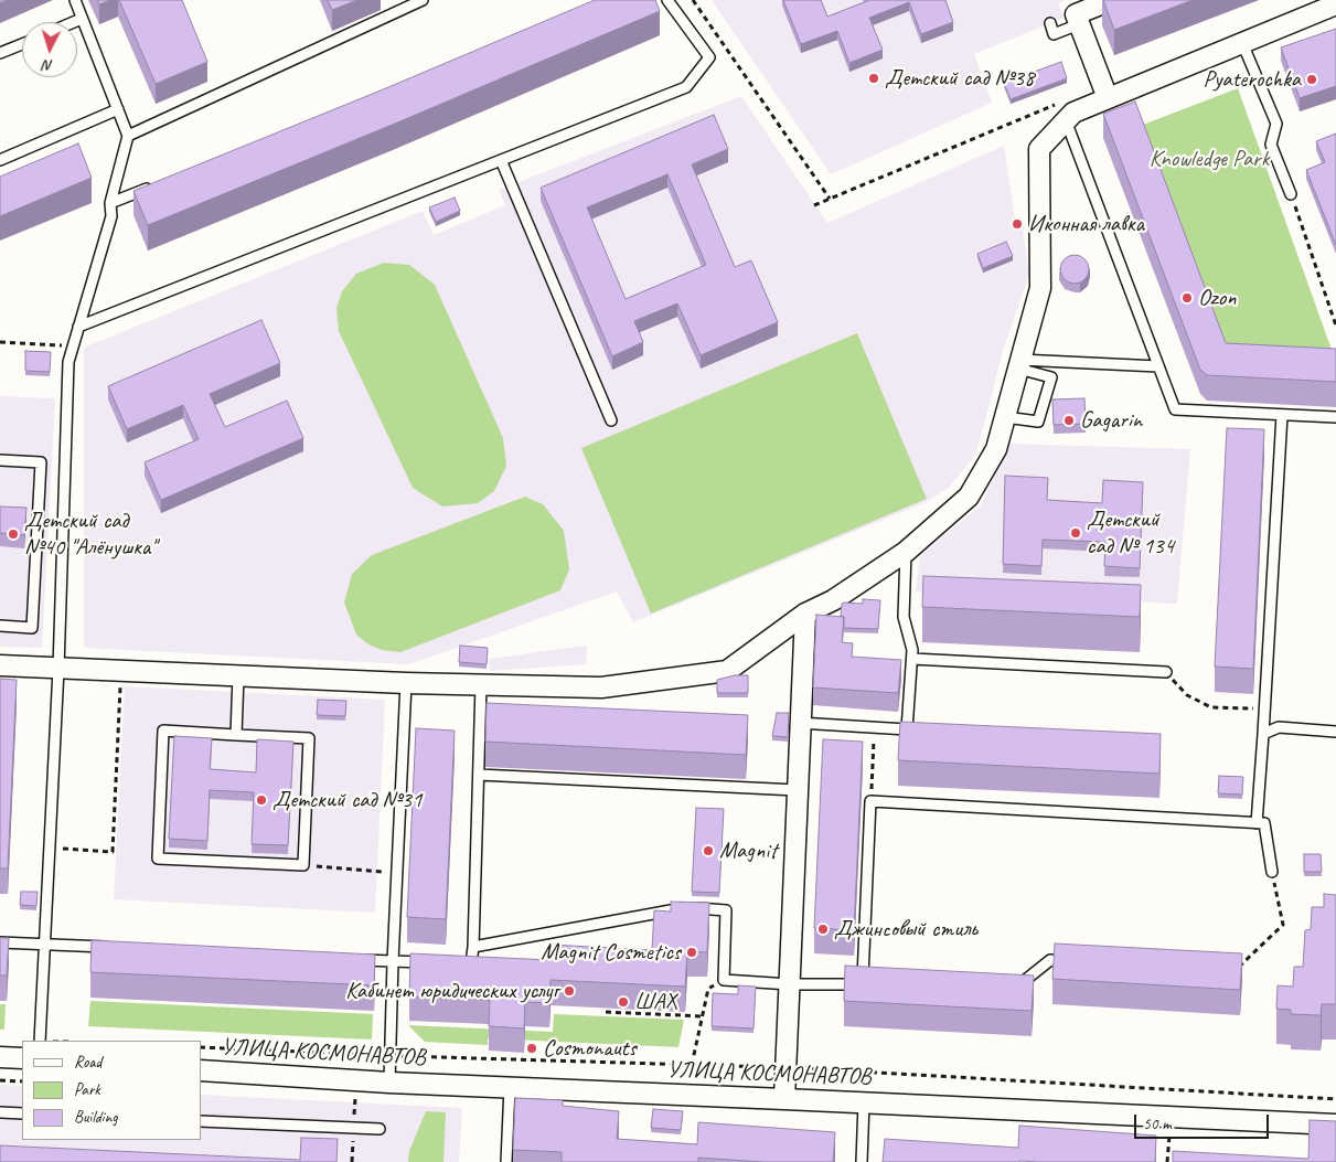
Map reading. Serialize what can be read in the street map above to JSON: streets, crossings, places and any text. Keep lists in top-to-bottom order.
{
  "streets": {
    "street": ["УЛИЦА КОСМОНАВТОВ"]
  },
  "parks": ["Knowledge Park"],
  "places": [
    "Детский сад №38",
    "Pyaterochka",
    "Иконная лавка",
    "Ozon",
    "Gagarin",
    "Детский сад № 134",
    "Детский сад №40 \"Алёнушка\"",
    "Детский сад №31",
    "Magnit",
    "Джинсовый стиль",
    "Magnit Cosmetics",
    "Кабинет юридических услуг",
    "ШАХ",
    "Cosmonauts"
  ],
  "legend": ["Road", "Park", "Building"],
  "scale_bar": "50 m",
  "north": "bottom"
}
